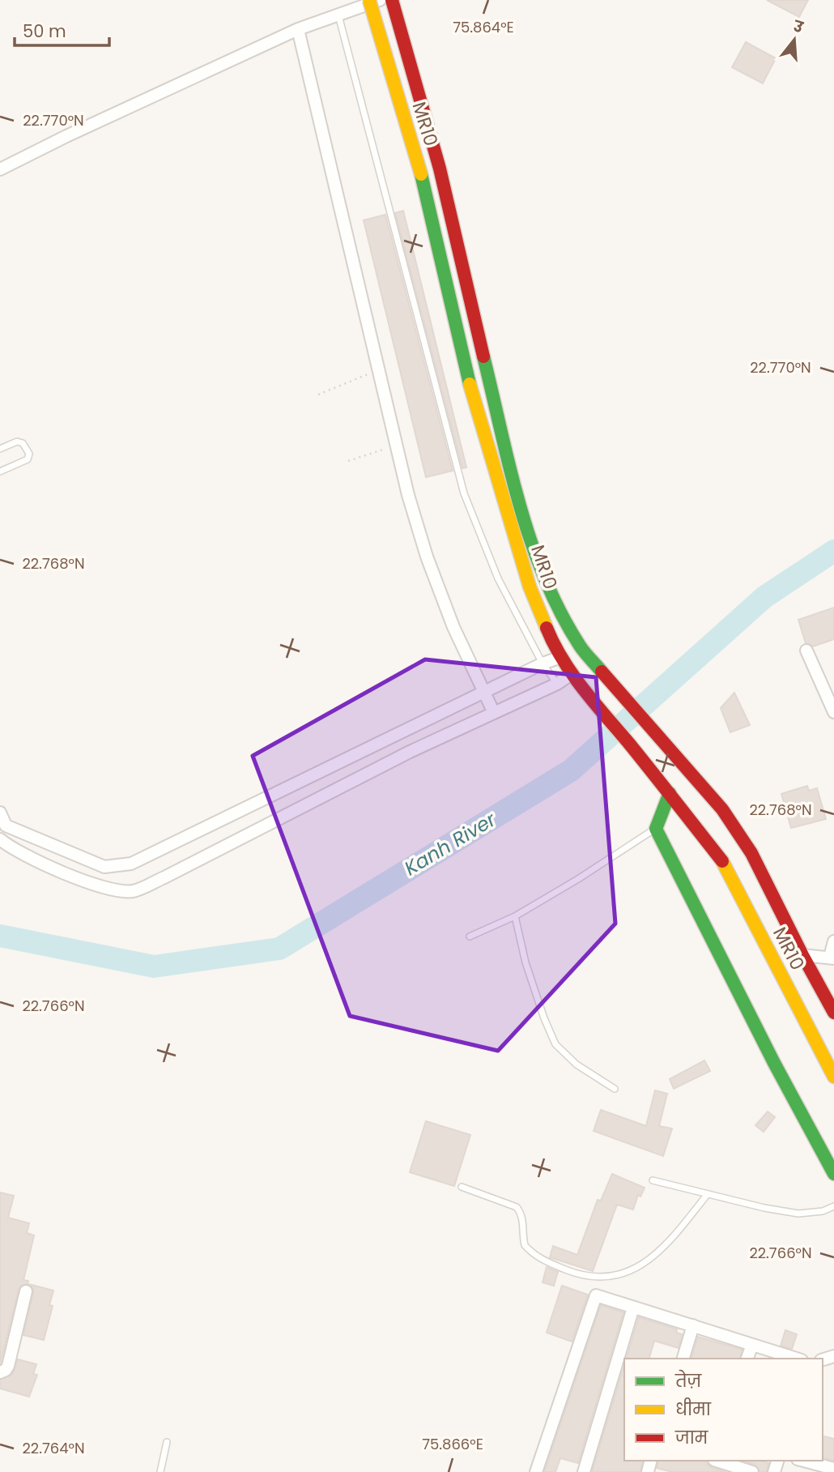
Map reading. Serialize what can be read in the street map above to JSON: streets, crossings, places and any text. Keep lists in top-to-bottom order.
{
  "streets": {
    "main road": ["MR10"]
  },
  "water": ["Kanh River"],
  "legend": ["तेज़", "धीमा", "जाम"],
  "scale_bar": "50 m",
  "north": "top",
  "coordinates": [
    "75.864°E",
    "22.770°N",
    "22.768°N",
    "22.766°N",
    "75.866°E",
    "22.764°N"
  ]
}
